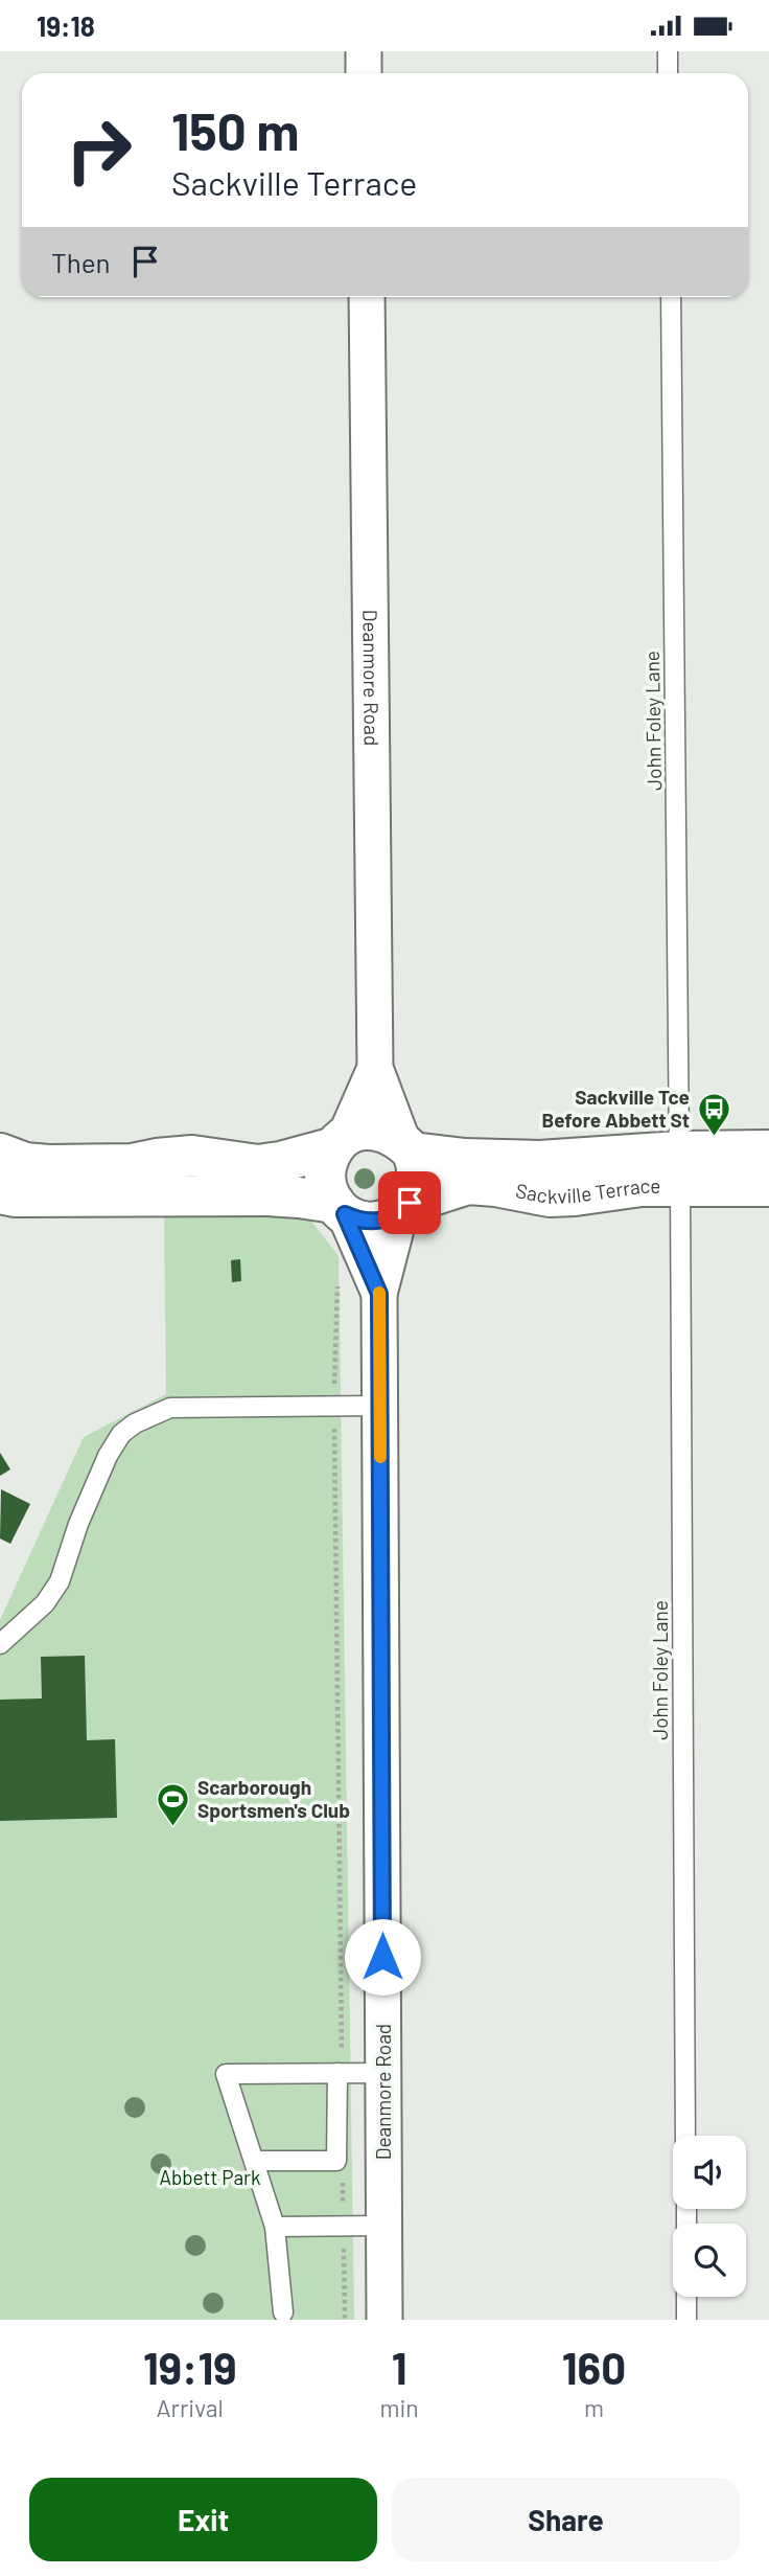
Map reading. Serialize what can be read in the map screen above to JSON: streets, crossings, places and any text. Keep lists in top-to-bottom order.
{
  "streets": {
    "main road": ["Sackville Terrace"],
    "street": ["Deanmore Road"],
    "lane": ["John Foley Lane"]
  },
  "crossings": [
    ["Deanmore Road", "Sackville Terrace"],
    ["John Foley Lane", "Sackville Terrace"]
  ],
  "parks": ["Abbett Park"],
  "places": {
    "bus stop": ["Sackville Tce Before Abbett St"],
    "sports": ["Scarborough Sportsmen's Club"]
  },
  "page": {
    "status": "19:18",
    "turn": ["150 m", "Sackville Terrace"],
    "then": "Then",
    "eta": [
      "19:19",
      "Arrival",
      "1",
      "min",
      "160",
      "m"
    ],
    "buttons": ["Exit", "Share"]
  }
}
